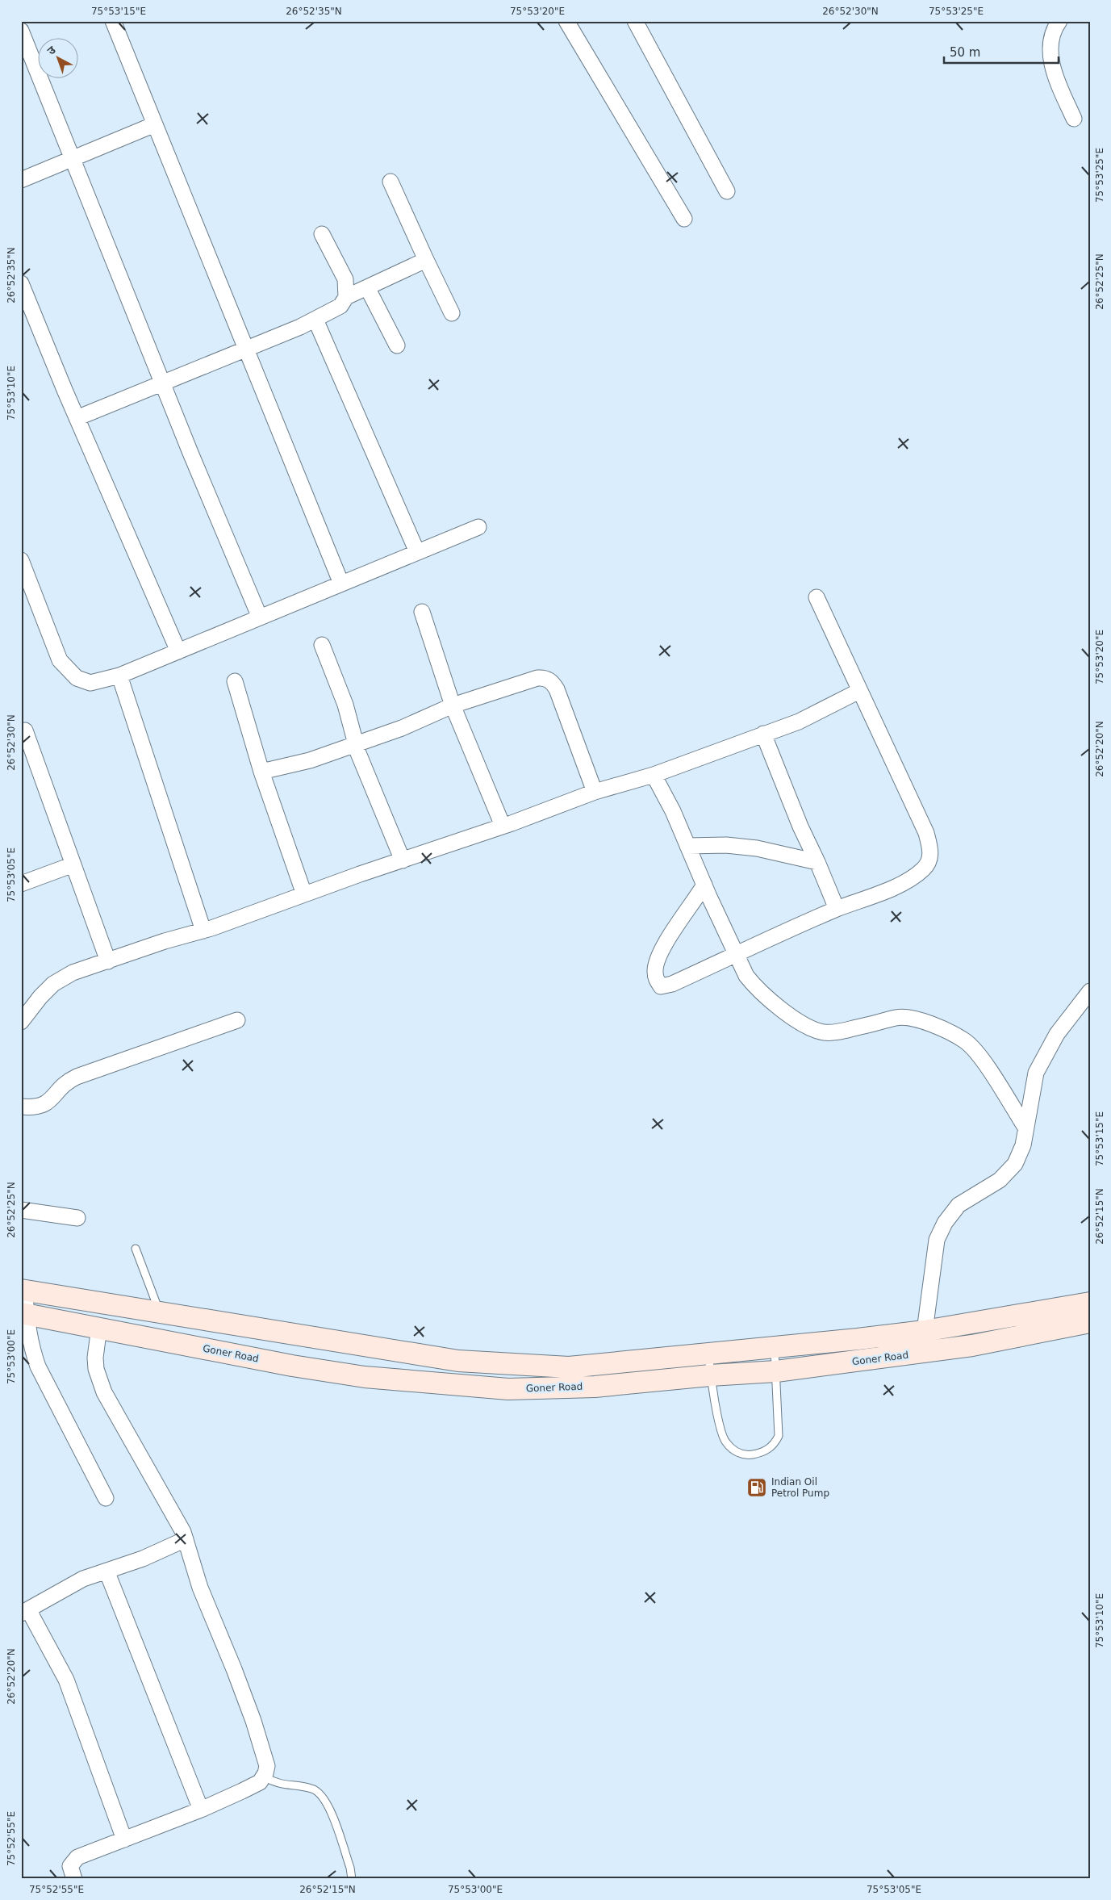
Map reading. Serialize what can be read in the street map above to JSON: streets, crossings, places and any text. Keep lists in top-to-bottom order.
{
  "streets": {
    "street": ["Goner Road"]
  },
  "places": {
    "fuel station": ["Indian Oil Petrol Pump"]
  },
  "scale_bar": "50 m",
  "north": "top left",
  "coordinates": [
    "75°53'15\"E",
    "26°52'35\"N",
    "75°53'20\"E",
    "26°52'30\"N",
    "75°53'25\"E",
    "26°52'25\"N",
    "75°53'10\"E",
    "26°52'20\"N",
    "75°53'05\"E",
    "26°52'15\"N",
    "75°53'00\"E",
    "75°52'55\"E"
  ]
}
